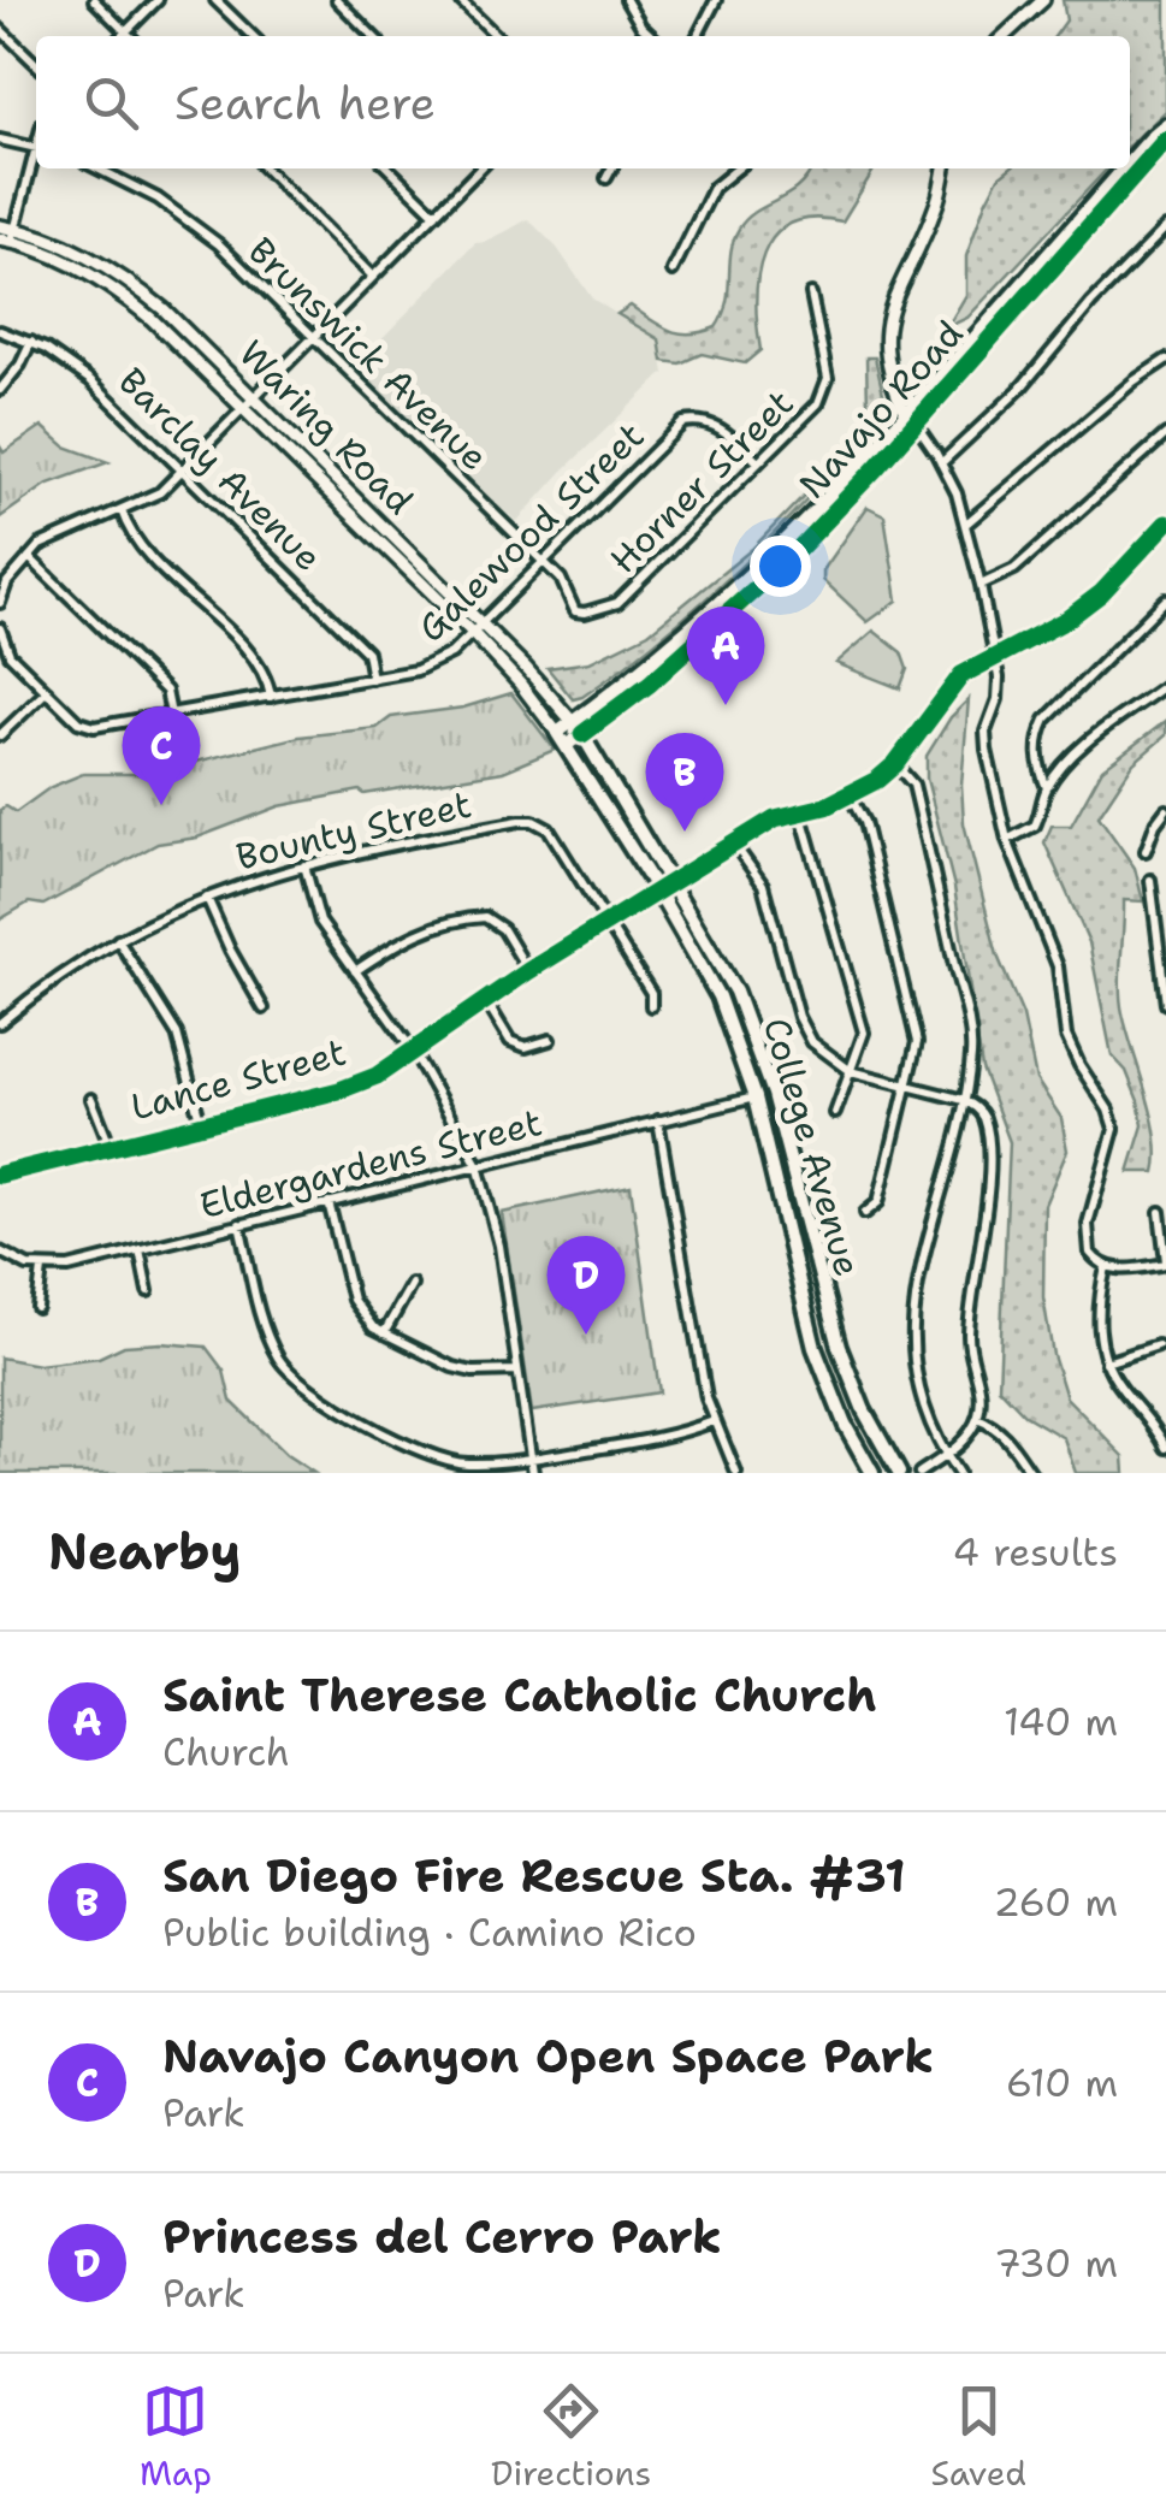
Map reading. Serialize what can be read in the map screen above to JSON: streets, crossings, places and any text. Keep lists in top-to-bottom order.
{
  "streets": {
    "main road": [
      "Navajo Road",
      "Waring Road",
      "Lance Street",
      "College Avenue"
    ],
    "street": [
      "Brunswick Avenue",
      "Barclay Avenue",
      "Horner Street",
      "Galewood Street",
      "Bounty Street",
      "Eldergardens Street"
    ]
  },
  "crossings": [
    ["Brunswick Avenue", "Horner Street"],
    ["Brunswick Avenue", "Galewood Street"],
    ["Navajo Road", "Waring Road"],
    ["Navajo Road", "College Avenue"],
    ["Waring Road", "Galewood Street"],
    ["Waring Road", "College Avenue"],
    ["Barclay Avenue", "Galewood Street"],
    ["Horner Street", "Galewood Street"],
    ["Bounty Street", "Lance Street"],
    ["Lance Street", "College Avenue"],
    ["College Avenue", "Eldergardens Street"]
  ],
  "page": {
    "search": "Search here",
    "pins": [
      "A",
      "C",
      "B",
      "D"
    ],
    "heading": ["Nearby", "4 results"],
    "list": [
      {
        "mark": "A",
        "name": "Saint Therese Catholic Church",
        "note": "Church",
        "value": "140 m"
      },
      {
        "mark": "B",
        "name": "San Diego Fire Rescue Sta. #31",
        "note": "Public building · Camino Rico",
        "value": "260 m"
      },
      {
        "mark": "C",
        "name": "Navajo Canyon Open Space Park",
        "note": "Park",
        "value": "610 m"
      },
      {
        "mark": "D",
        "name": "Princess del Cerro Park",
        "note": "Park",
        "value": "730 m"
      }
    ],
    "nav": ["Map", "Directions", "Saved"]
  }
}
